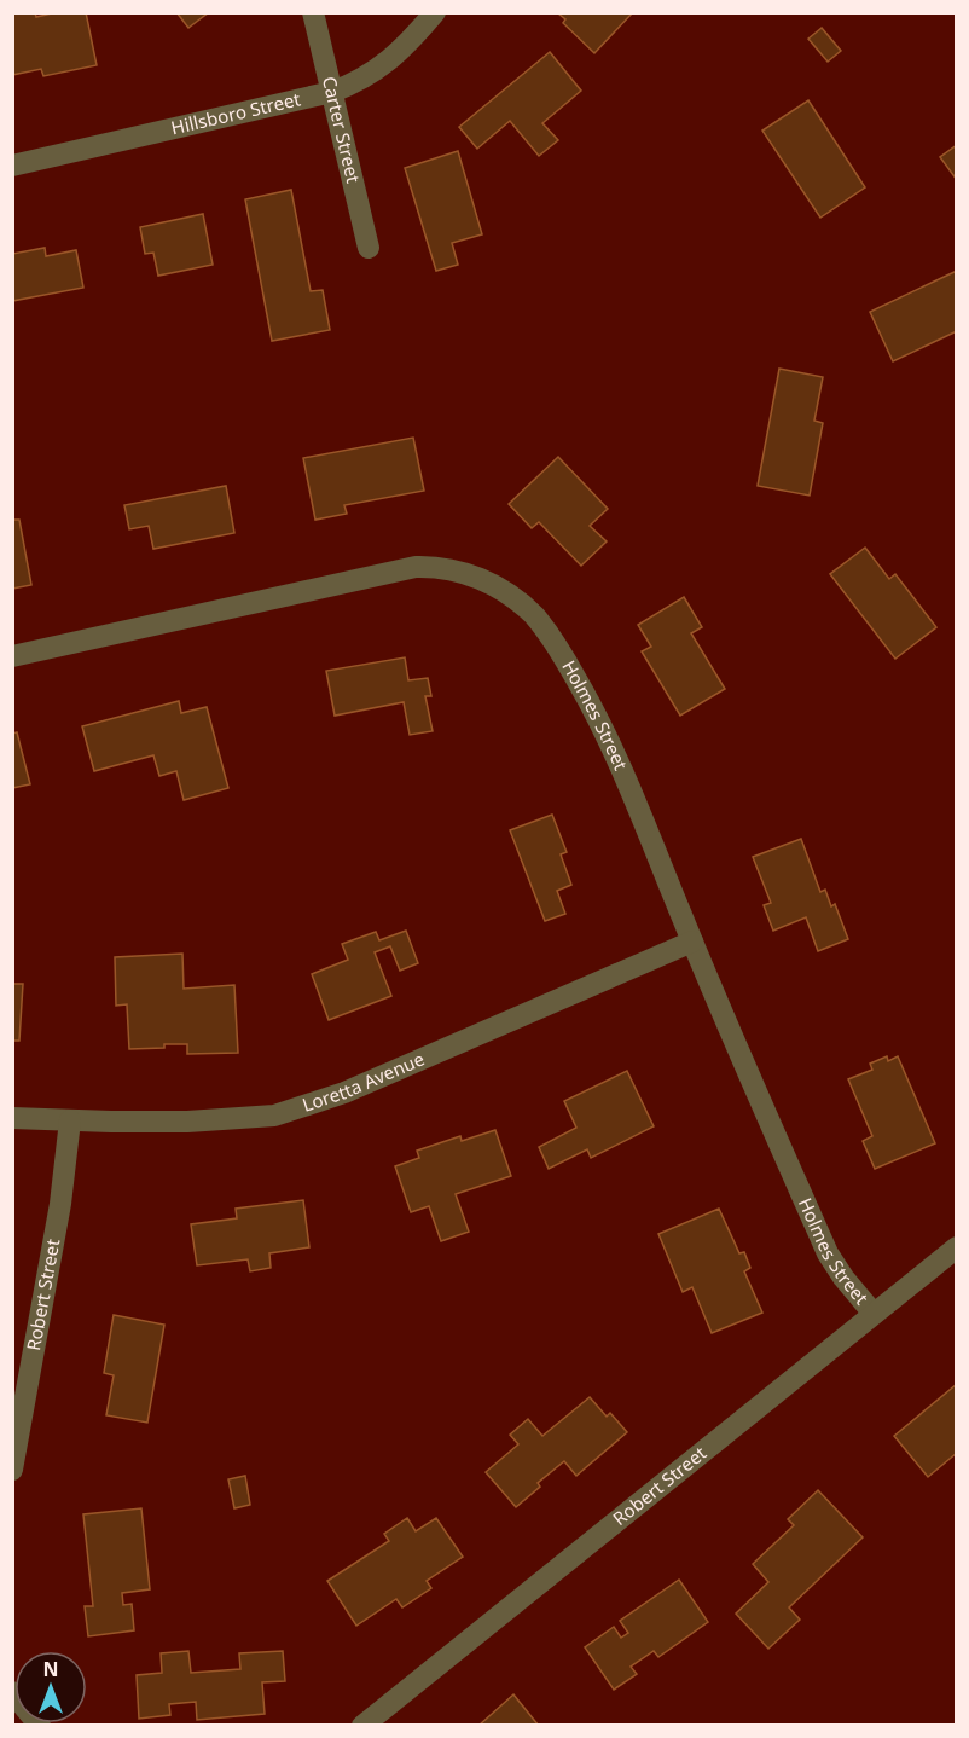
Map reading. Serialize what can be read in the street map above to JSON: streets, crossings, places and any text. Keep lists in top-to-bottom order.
{
  "streets": {
    "street": [
      "Hillsboro Street",
      "Carter Street",
      "Holmes Street",
      "Loretta Avenue",
      "Robert Street"
    ]
  },
  "crossings": [
    ["Hillsboro Street", "Carter Street"],
    ["Holmes Street", "Loretta Avenue"],
    ["Holmes Street", "Robert Street"],
    ["Loretta Avenue", "Robert Street"]
  ],
  "north": "top"
}
